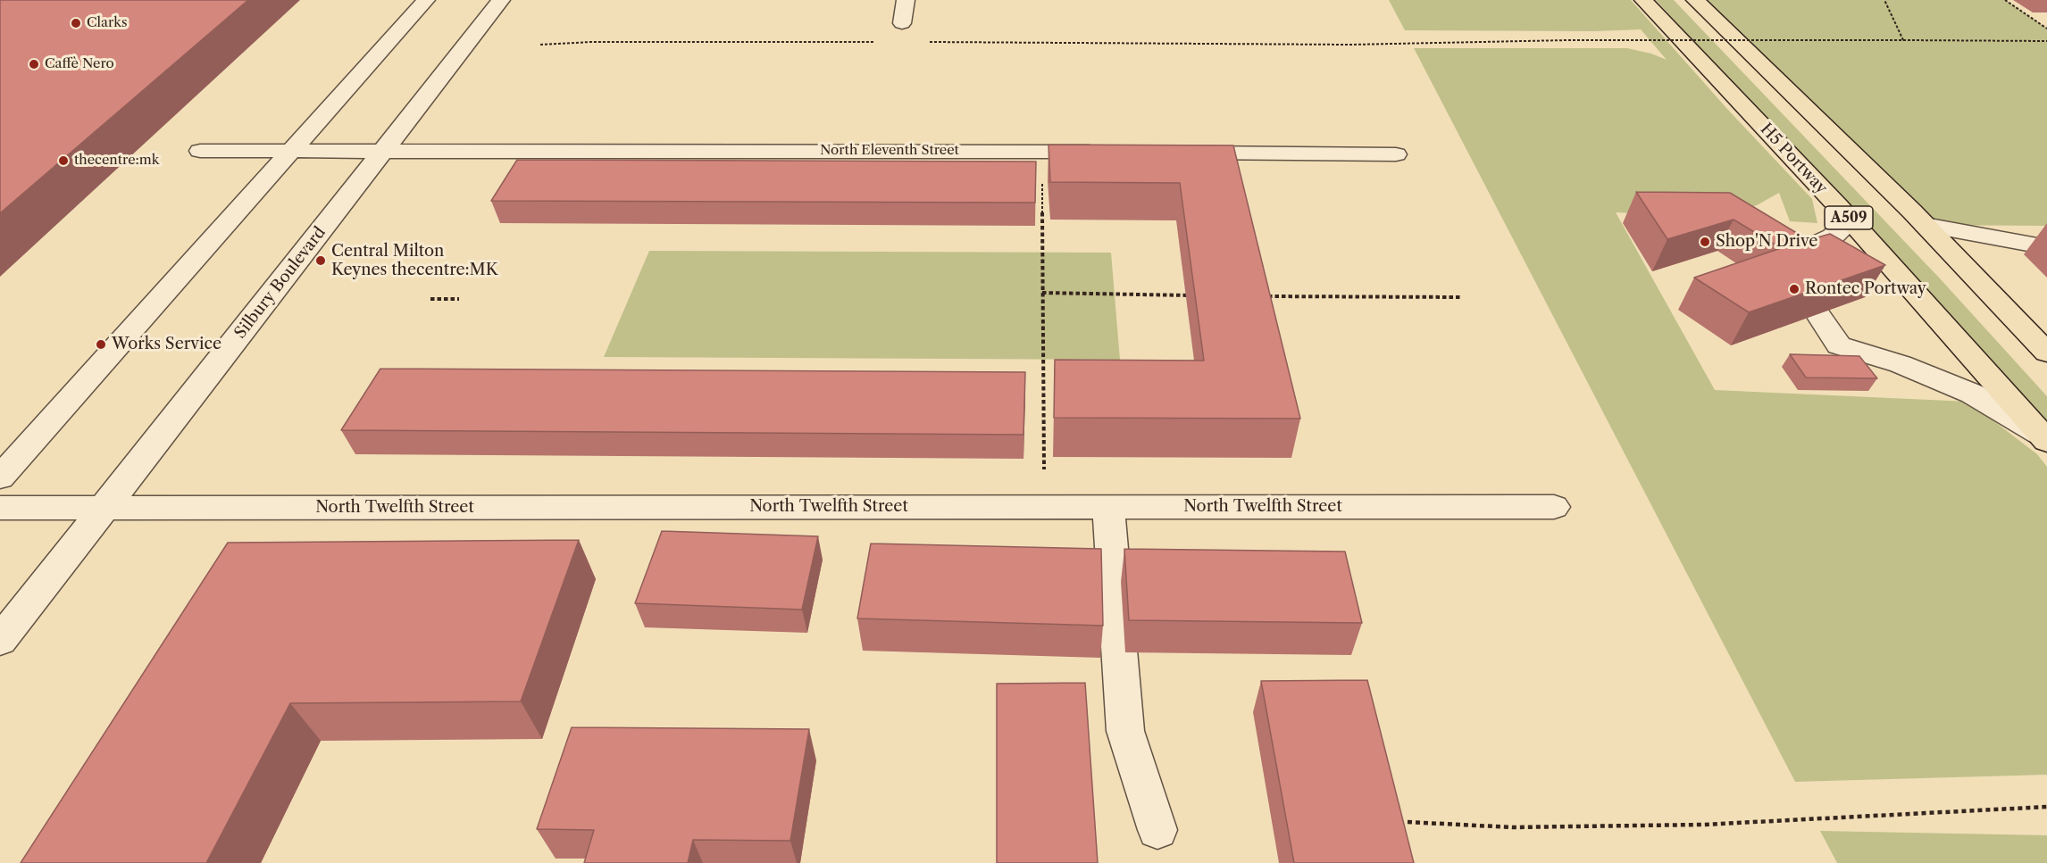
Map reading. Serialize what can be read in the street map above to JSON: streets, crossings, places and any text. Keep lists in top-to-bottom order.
{
  "streets": {
    "main road": ["H5 Portway", "A509"],
    "street": ["North Eleventh Street", "Silbury Boulevard", "North Twelfth Street"]
  },
  "crossings": [
    ["North Eleventh Street", "Silbury Boulevard"],
    ["Silbury Boulevard", "North Twelfth Street"]
  ],
  "places": [
    "Clarks",
    "Caffè Nero",
    "thecentre:mk",
    "Shop'N Drive",
    "Central Milton Keynes thecentre:MK",
    "Rontec Portway",
    "Works Service"
  ]
}
